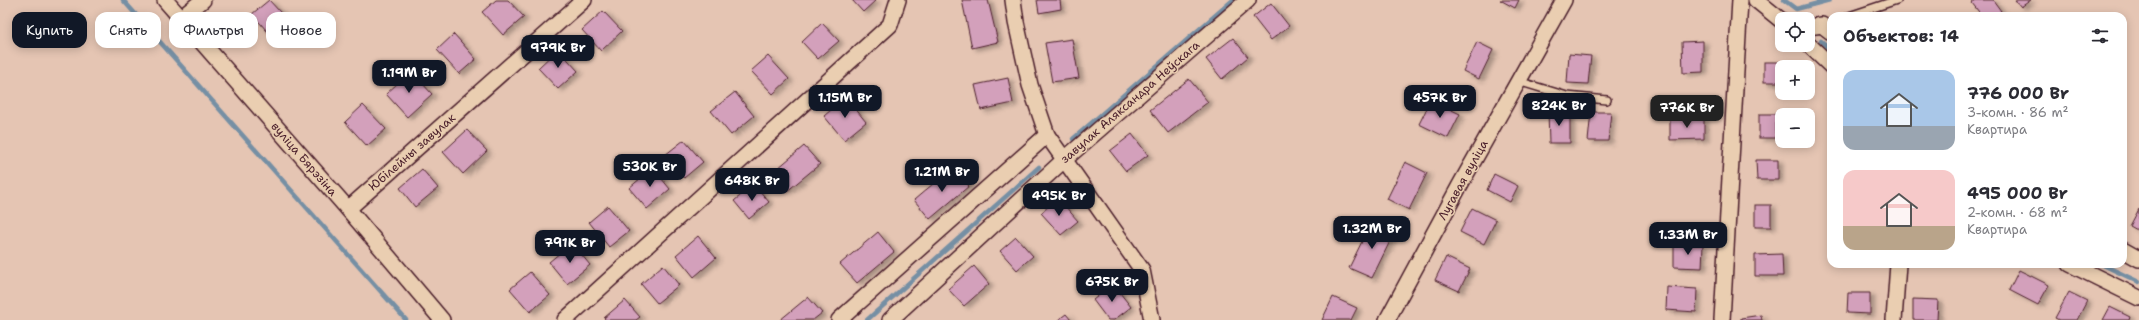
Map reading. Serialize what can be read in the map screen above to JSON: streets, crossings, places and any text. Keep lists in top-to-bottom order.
{
  "streets": {
    "street": [
      "завулак Аляксандра Неўскага",
      "Юбілейны завулак",
      "вуліца Бярэзіна",
      "Лугавая вуліца"
    ]
  },
  "crossings": [
    ["Юбілейны завулак", "вуліца Бярэзіна"]
  ],
  "page": {
    "map_buttons": ["+", "−"],
    "chip": [
      "Купить",
      "Снять",
      "Фильтры",
      "Новое"
    ],
    "heading": "Объектов: 14",
    "price": [
      "979K Br",
      "1.19M Br",
      "1.15M Br",
      "457K Br",
      "824K Br",
      "776K Br",
      "530K Br",
      "1.21M Br",
      "648K Br",
      "495K Br",
      "1.32M Br",
      "1.33M Br",
      "791K Br",
      "675K Br"
    ],
    "list": [
      {
        "name": "776 000 Br",
        "note": "3-комн. · 86 m² · Квартира"
      },
      {
        "name": "495 000 Br",
        "note": "2-комн. · 68 m² · Квартира"
      }
    ]
  }
}
